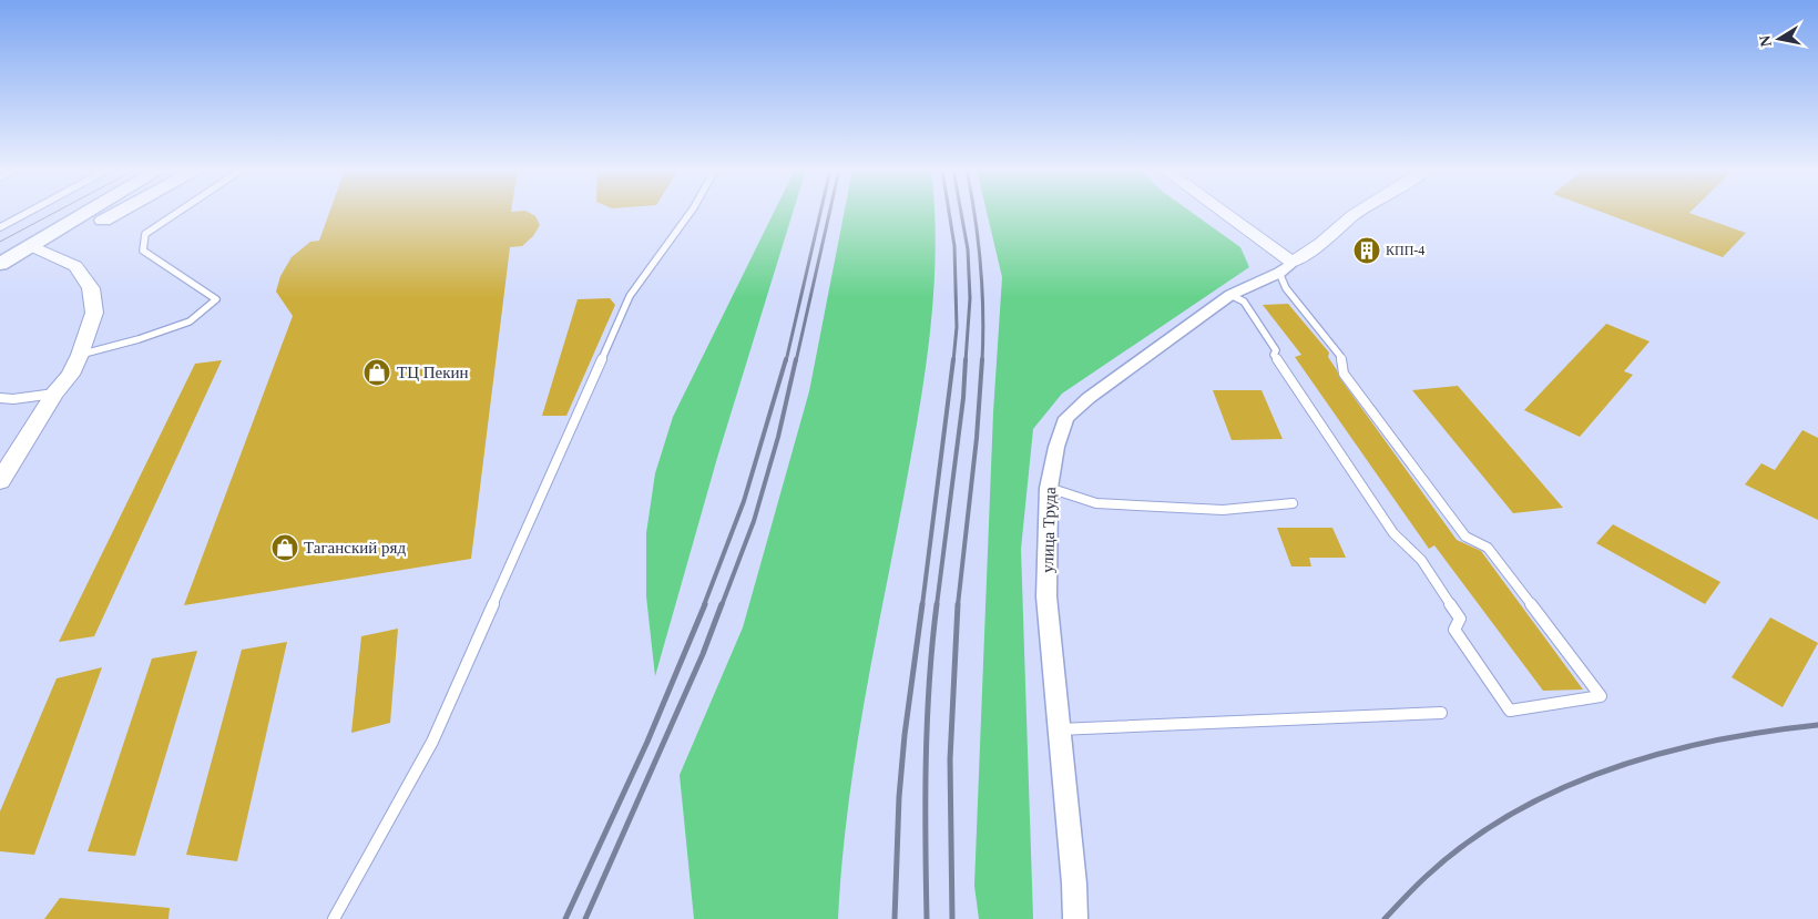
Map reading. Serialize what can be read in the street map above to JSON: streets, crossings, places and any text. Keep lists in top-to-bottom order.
{
  "streets": {
    "street": ["улица Труда"]
  },
  "places": {
    "building": ["КПП-4"],
    "shop": ["ТЦ Пекин", "Таганский ряд"]
  },
  "north": "left"
}
